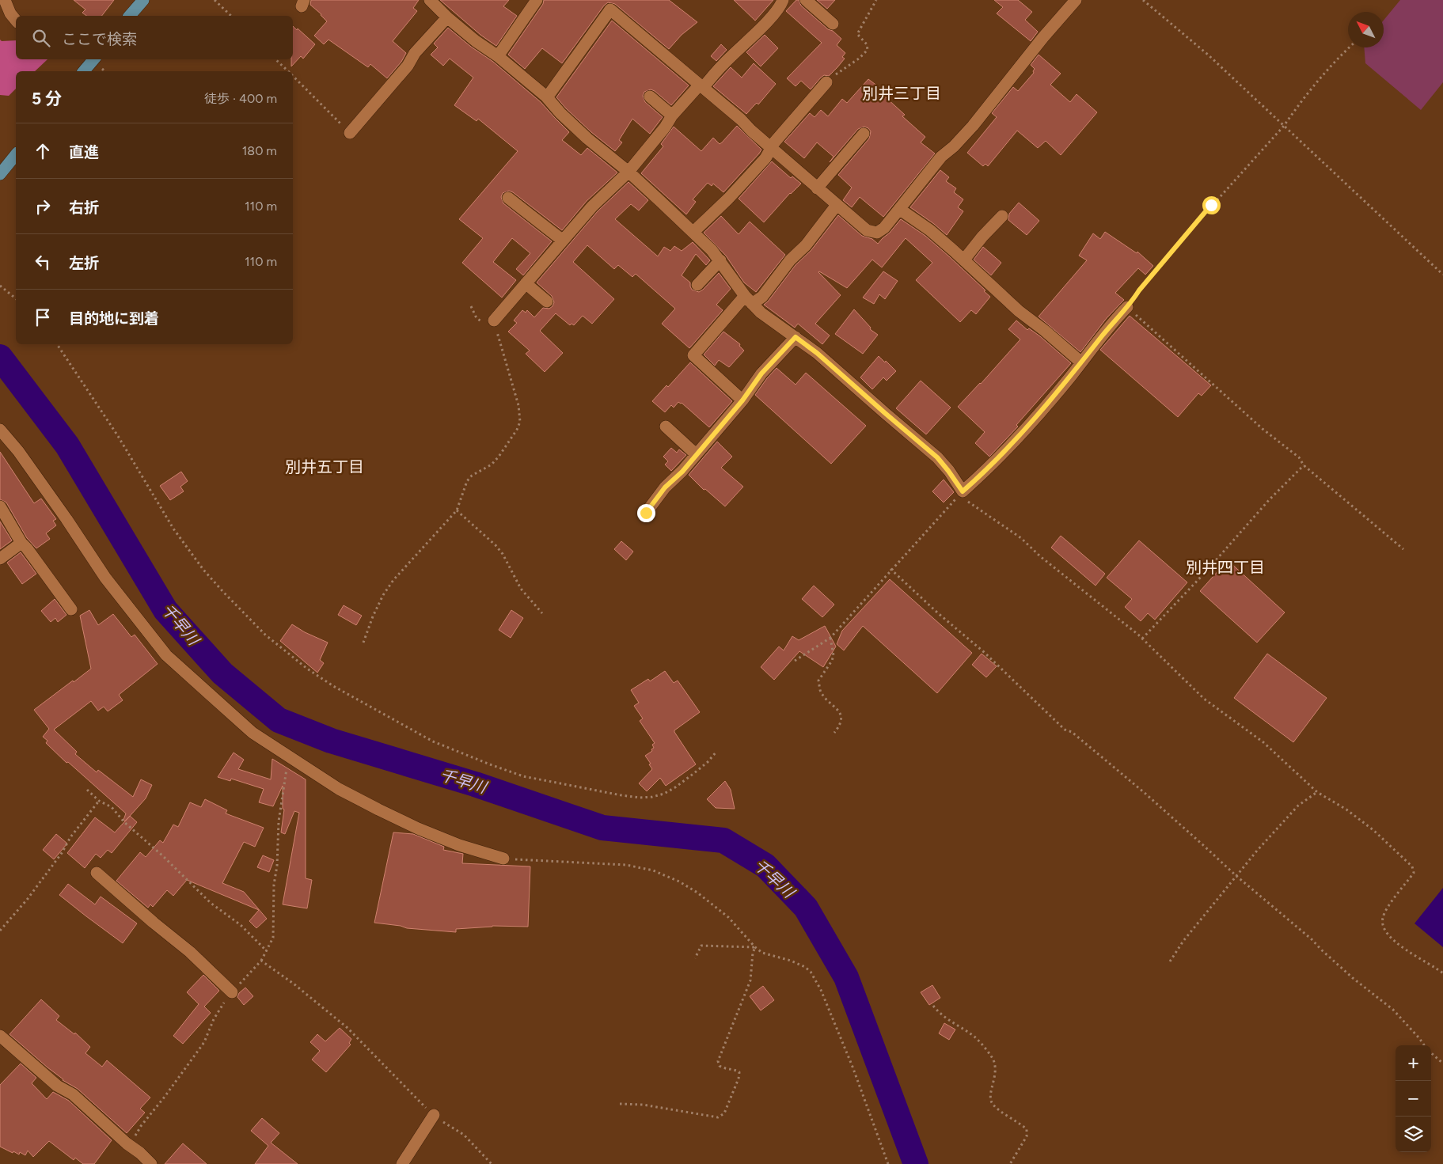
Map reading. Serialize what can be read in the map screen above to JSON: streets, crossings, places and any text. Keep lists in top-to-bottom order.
{
  "districts": ["別井三丁目", "別井五丁目", "別井四丁目"],
  "water": ["千早川"],
  "north": "top left",
  "page": {
    "search": "ここで検索",
    "heading": ["5 分", "徒歩 · 400 m"],
    "list": [
      ["直進", "180 m"],
      ["右折", "110 m"],
      ["左折", "110 m"],
      "目的地に到着"
    ],
    "map_buttons": ["+", "−"]
  }
}
